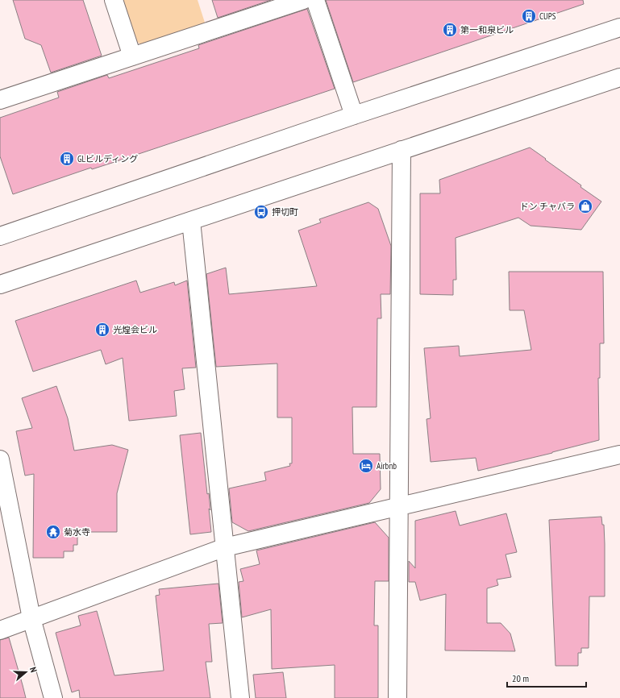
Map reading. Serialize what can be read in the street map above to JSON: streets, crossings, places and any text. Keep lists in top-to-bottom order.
{
  "places": {
    "building": [
      "CUPS",
      "第一和泉ビル",
      "GLビルディング",
      "光煌会ビル"
    ],
    "shop": ["ドン チャバラ"],
    "bus stop": ["押切町"],
    "hotel": ["Airbnb"],
    "temple": ["菊水寺"]
  },
  "scale_bar": "20 m",
  "north": "right"
}
